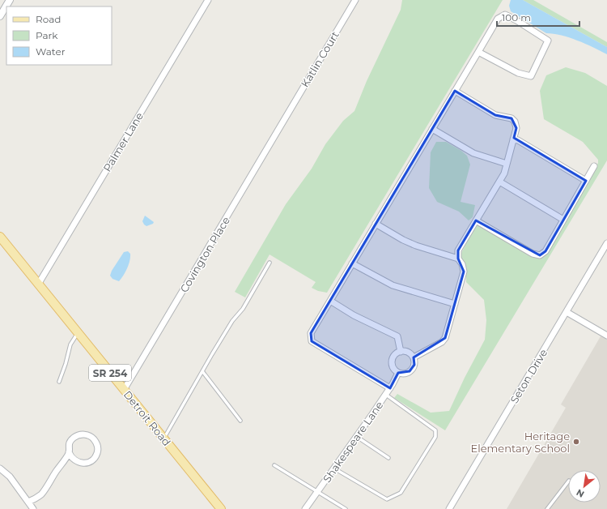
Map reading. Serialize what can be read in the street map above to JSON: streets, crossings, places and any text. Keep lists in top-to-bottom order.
{
  "streets": {
    "main road": ["SR 254", "Detroit Road"],
    "street": [
      "Katlin Court",
      "Palmer Lane",
      "Covington Place",
      "Seton Drive",
      "Shakespeare Lane"
    ]
  },
  "crossings": [
    ["Katlin Court", "Covington Place"],
    ["Palmer Lane", "Detroit Road"],
    ["Covington Place", "Detroit Road"]
  ],
  "places": ["Heritage Elementary School"],
  "legend": ["Road", "Park", "Water"],
  "scale_bar": "100 m",
  "north": "bottom left"
}
